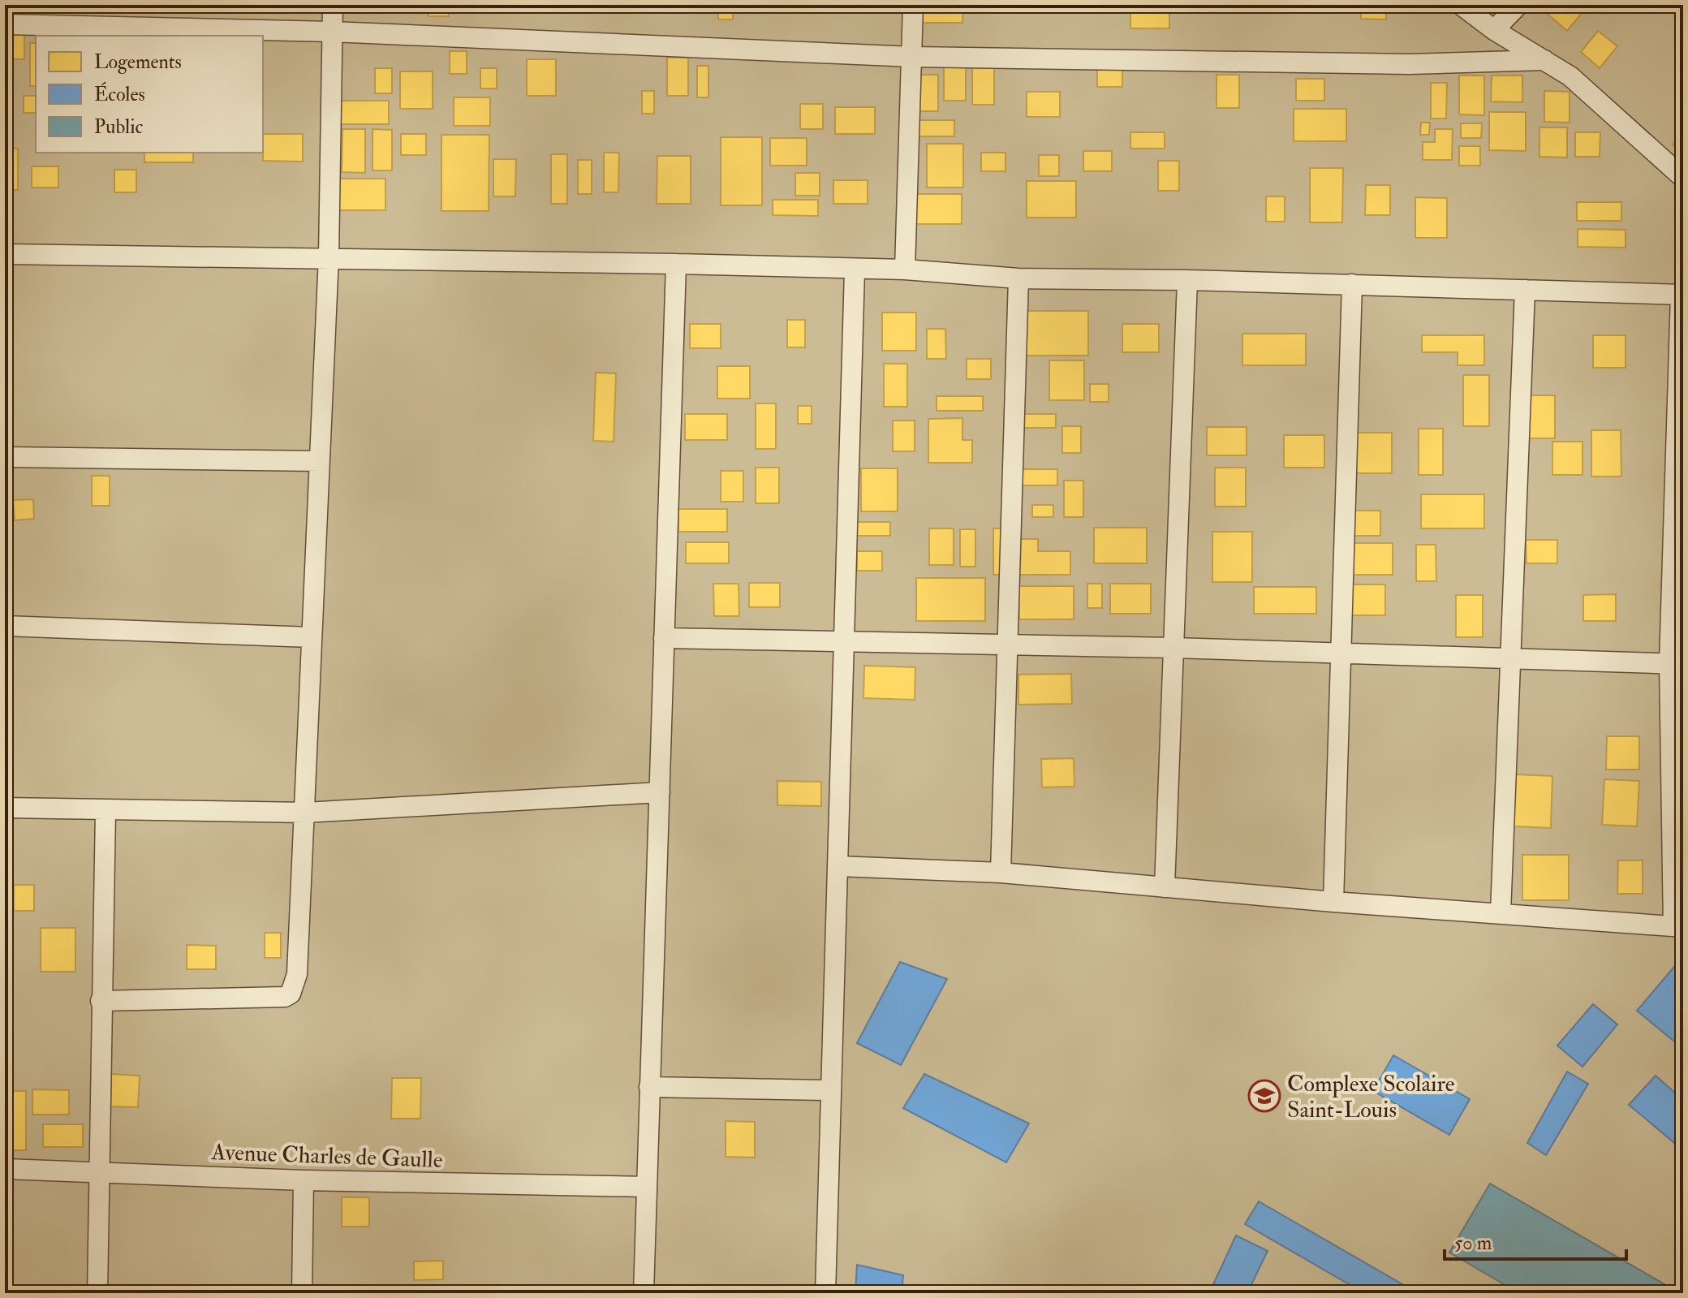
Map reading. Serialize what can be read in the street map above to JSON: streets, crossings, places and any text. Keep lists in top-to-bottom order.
{
  "streets": {
    "street": ["Avenue Charles de Gaulle"]
  },
  "places": {
    "school or university": ["Complexe Scolaire Saint-Louis"]
  },
  "legend": ["Logements", "Écoles", "Public"],
  "scale_bar": "50 m"
}
